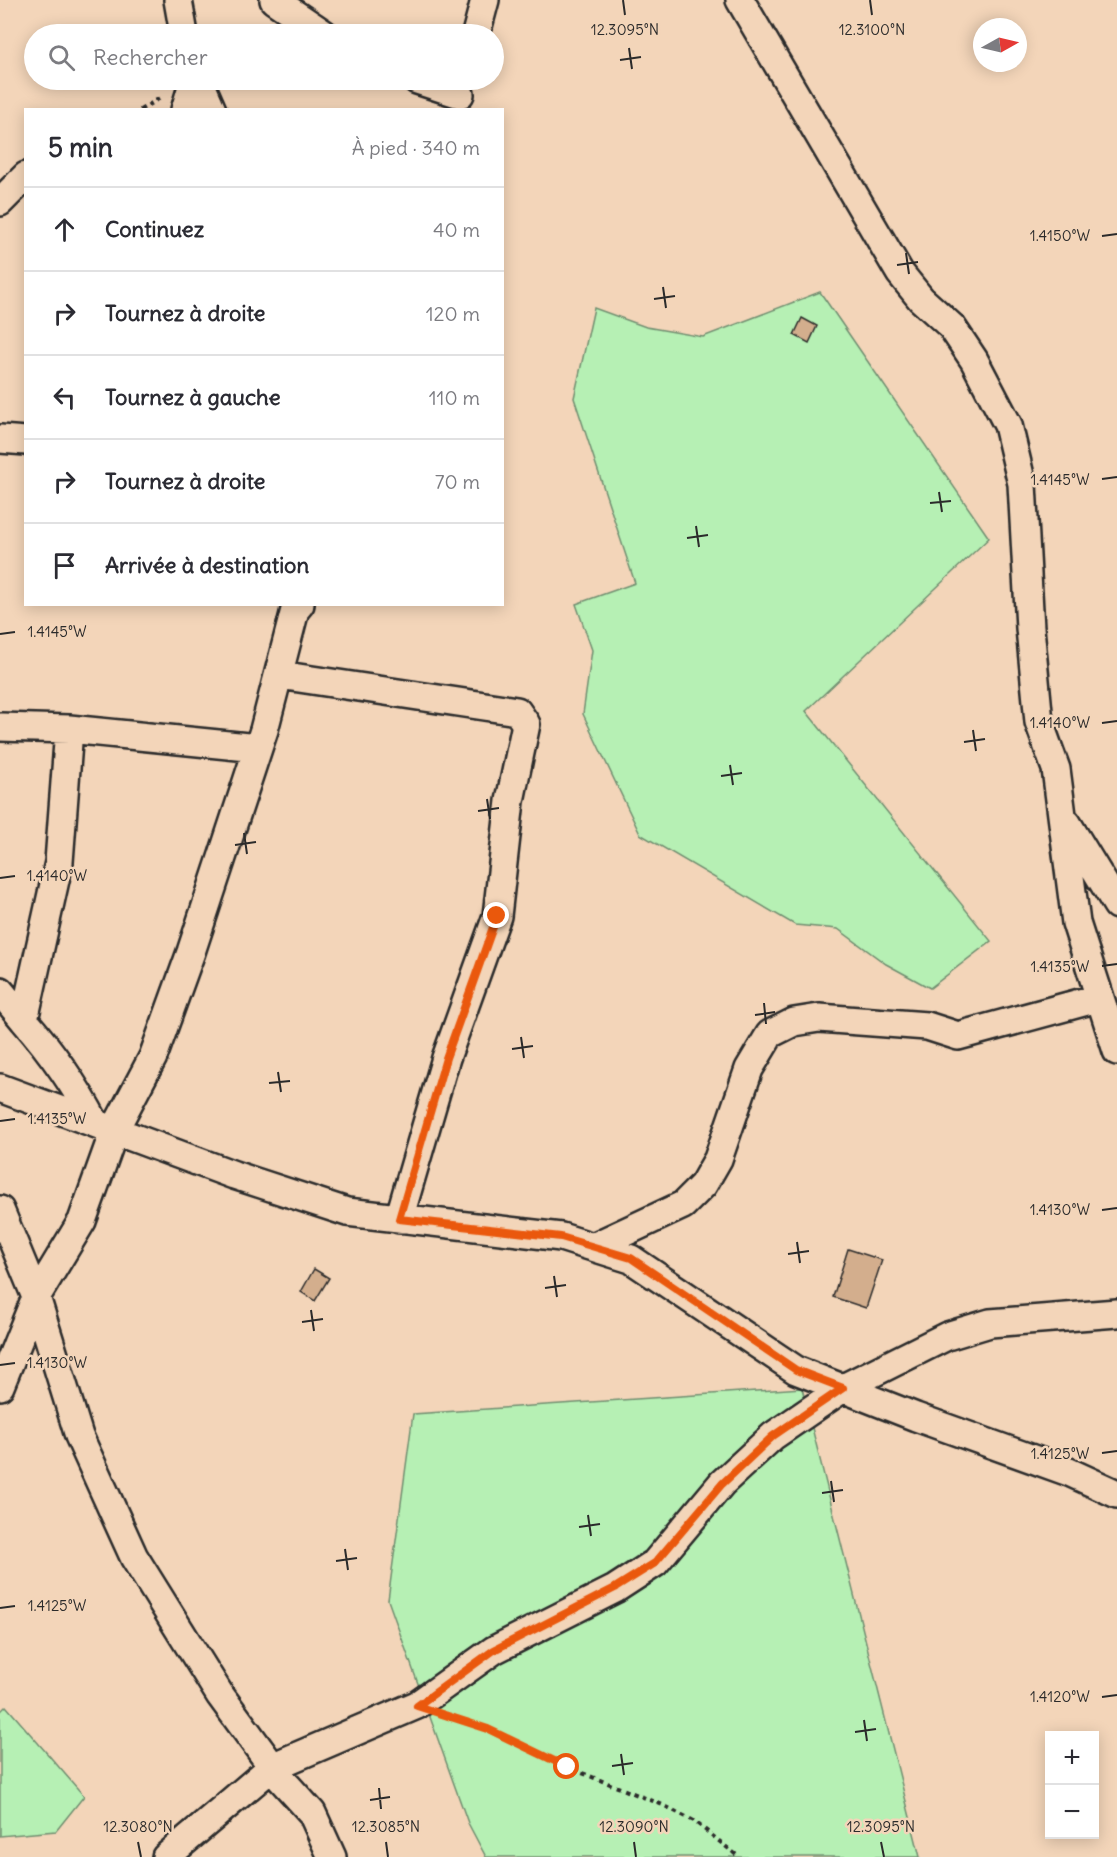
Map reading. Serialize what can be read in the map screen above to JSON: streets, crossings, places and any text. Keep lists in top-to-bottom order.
{
  "north": "right",
  "page": {
    "search": "Rechercher",
    "heading": ["5 min", "À pied · 340 m"],
    "list": [
      ["Continuez", "40 m"],
      ["Tournez à droite", "120 m"],
      ["Tournez à gauche", "110 m"],
      ["Tournez à droite", "70 m"],
      "Arrivée à destination"
    ],
    "map_buttons": ["+", "−"]
  },
  "coordinates": [
    "12.3095°N",
    "12.3100°N",
    "1.4150°W",
    "1.4145°W",
    "1.4140°W",
    "1.4135°W",
    "1.4130°W",
    "1.4125°W",
    "1.4120°W",
    "12.3080°N",
    "12.3085°N",
    "12.3090°N"
  ]
}
